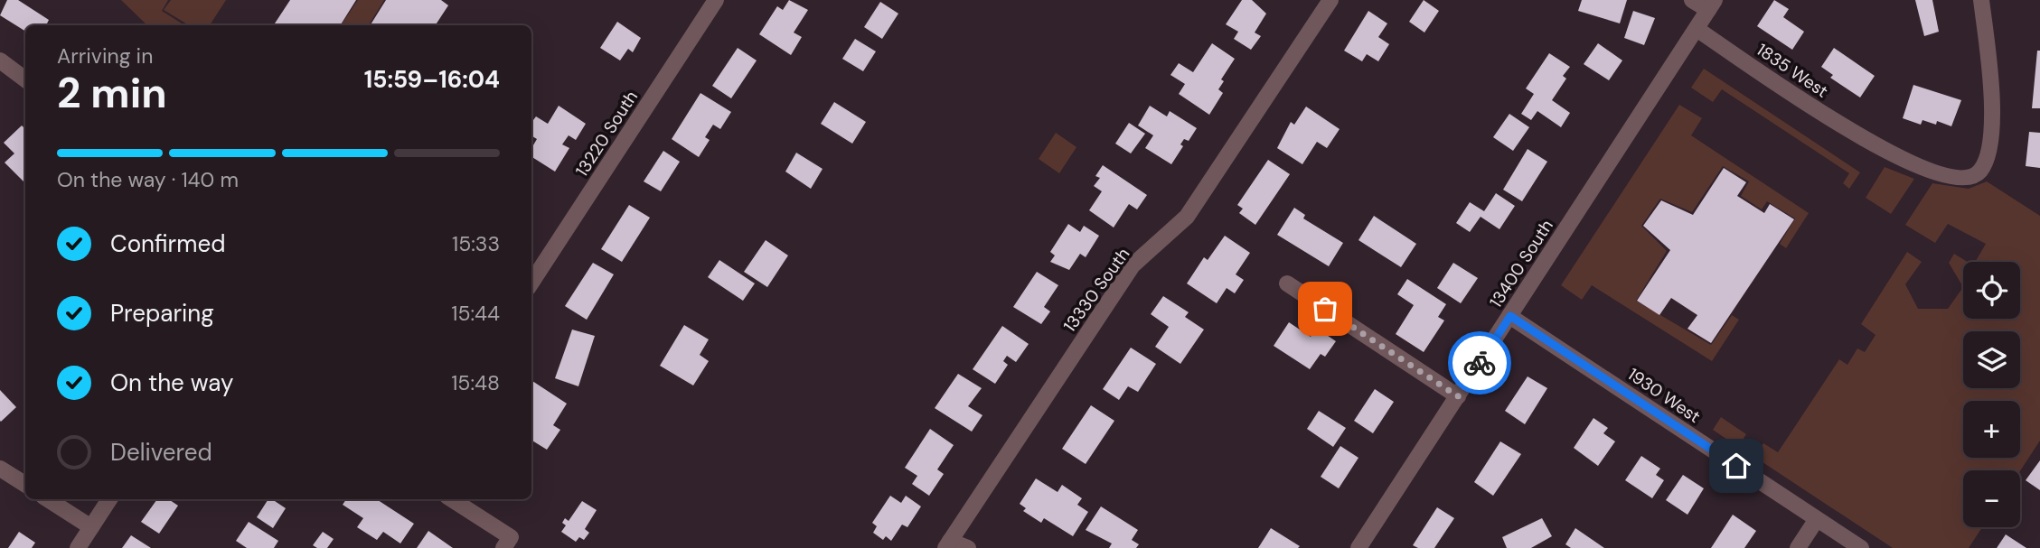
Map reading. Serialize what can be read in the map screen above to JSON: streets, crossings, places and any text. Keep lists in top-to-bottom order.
{
  "streets": {
    "street": [
      "1835 West",
      "13220 South",
      "13400 South",
      "13330 South",
      "1930 West"
    ]
  },
  "crossings": [
    ["1835 West", "13400 South"],
    ["13400 South", "1930 West"]
  ],
  "page": {
    "heading": ["2 min", "Arriving in", "15:59–16:04"],
    "bar": "On the way · 140 m",
    "list": [
      ["Confirmed", "15:33"],
      ["Preparing", "15:44"],
      ["On the way", "15:48"],
      "Delivered"
    ],
    "map_buttons": ["+", "−"]
  }
}
